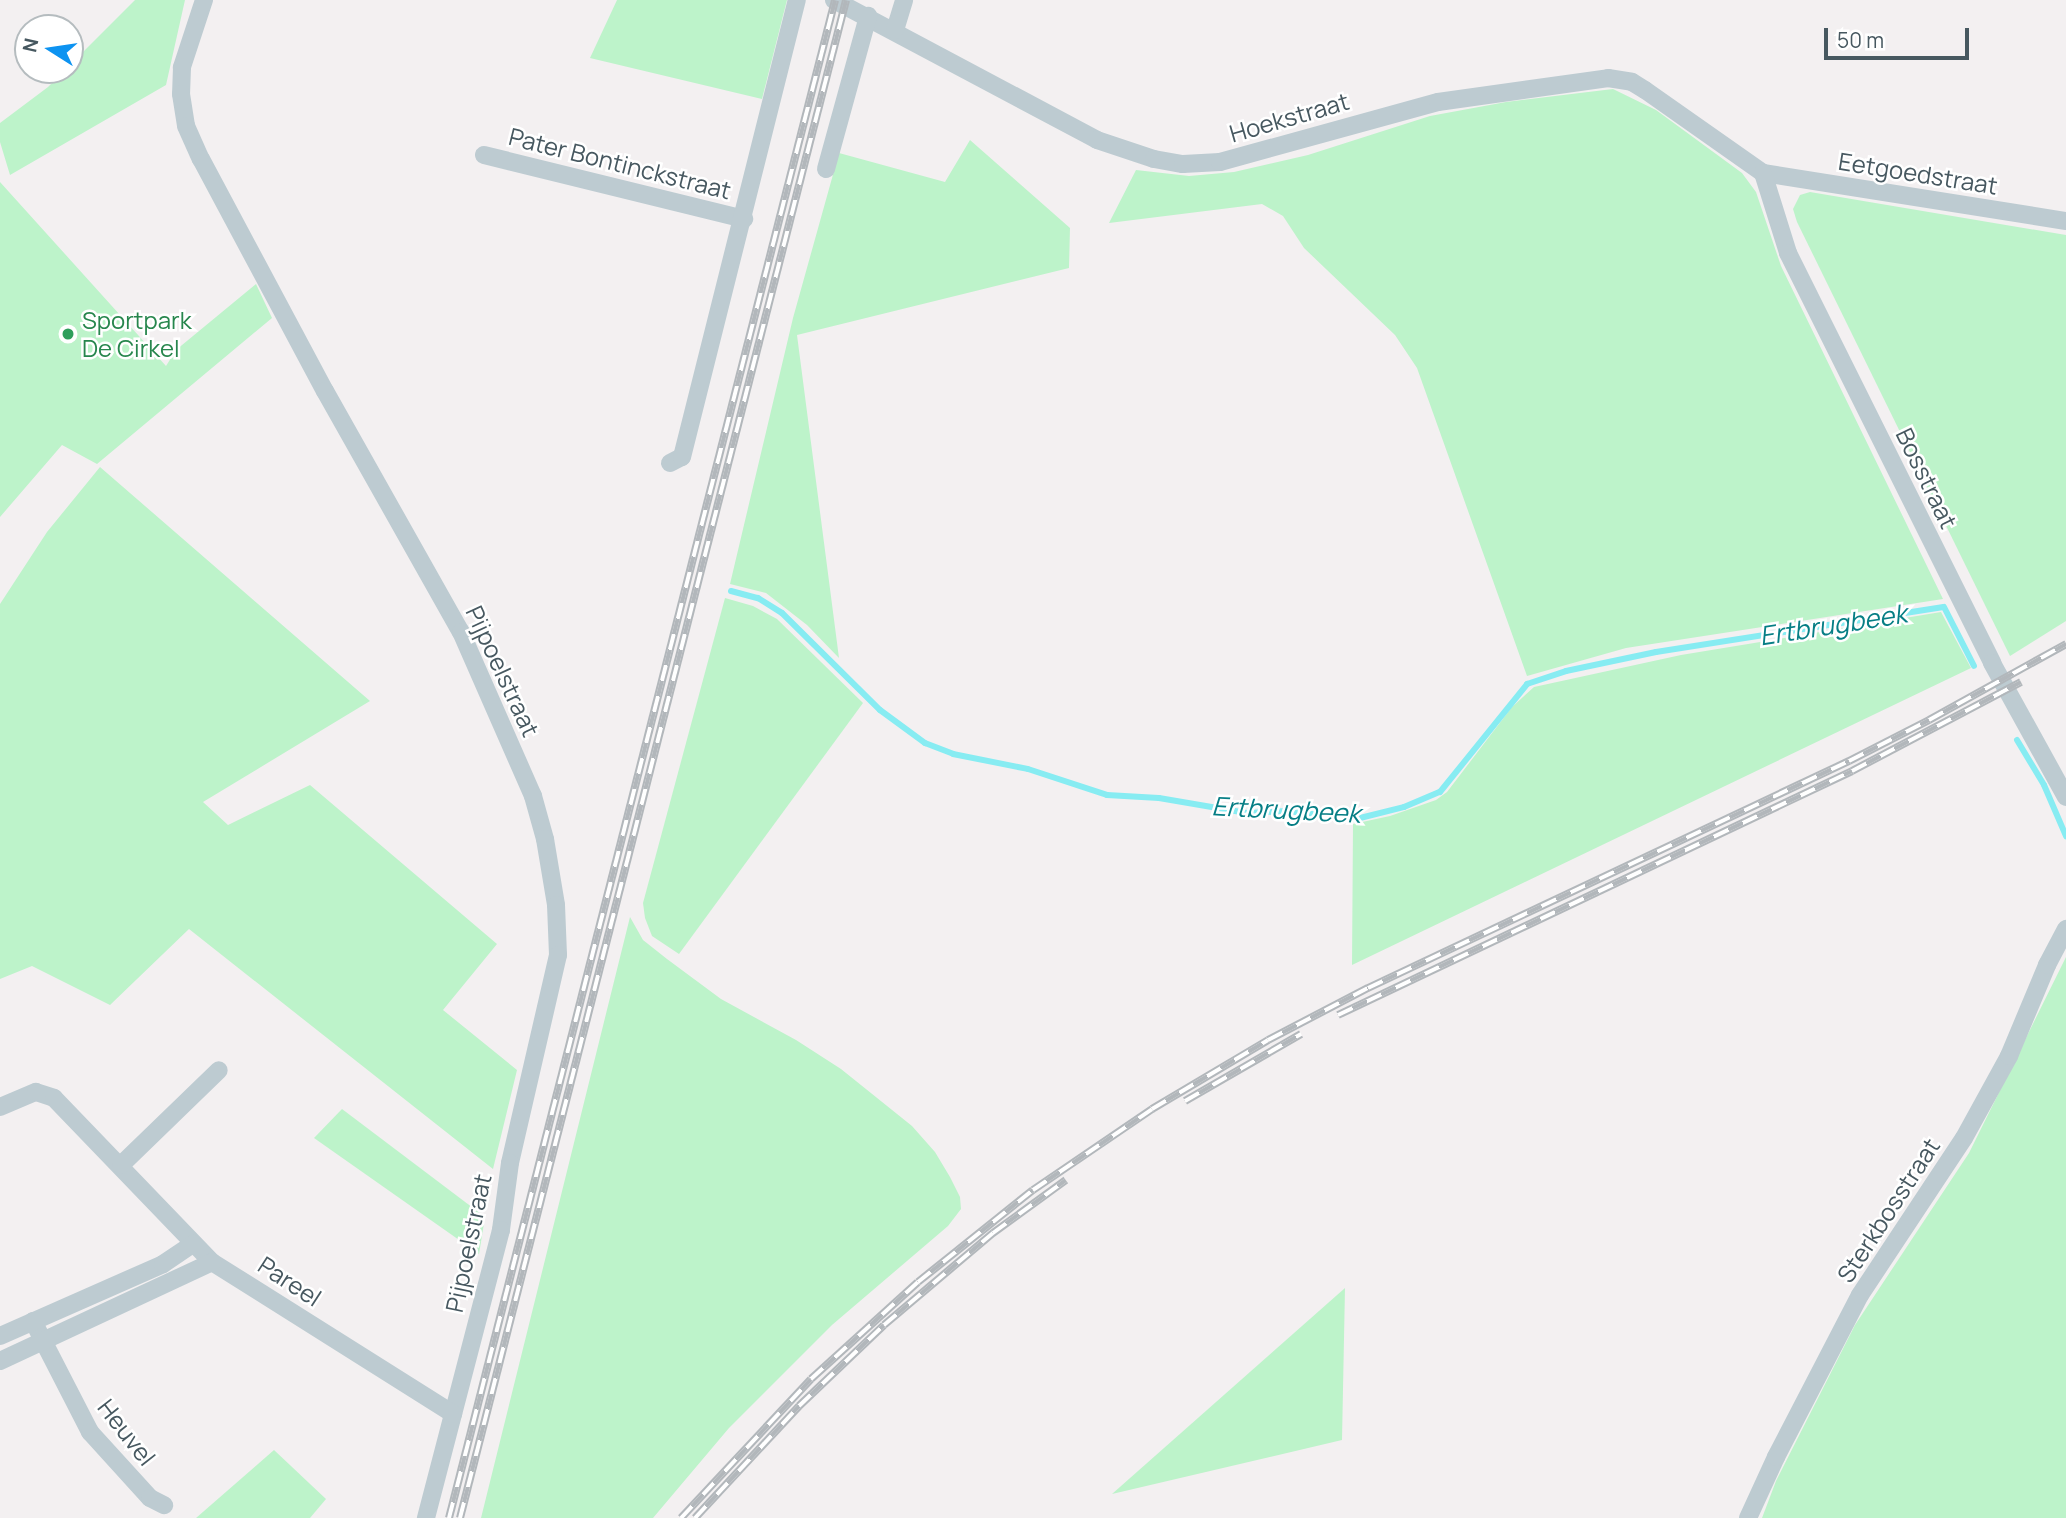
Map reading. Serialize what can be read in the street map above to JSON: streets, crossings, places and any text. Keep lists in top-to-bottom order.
{
  "streets": {
    "street": [
      "Hoekstraat",
      "Pater Bontinckstraat",
      "Eetgoedstraat",
      "Bosstraat",
      "Pijpoelstraat",
      "Sterkbosstraat",
      "Pareel",
      "Heuvel"
    ]
  },
  "crossings": [
    ["Hoekstraat", "Eetgoedstraat"],
    ["Hoekstraat", "Bosstraat"],
    ["Eetgoedstraat", "Bosstraat"],
    ["Pijpoelstraat", "Pareel"]
  ],
  "water": ["Ertbrugbeek"],
  "places": ["Sportpark De Cirkel"],
  "scale_bar": "50 m",
  "north": "left"
}
